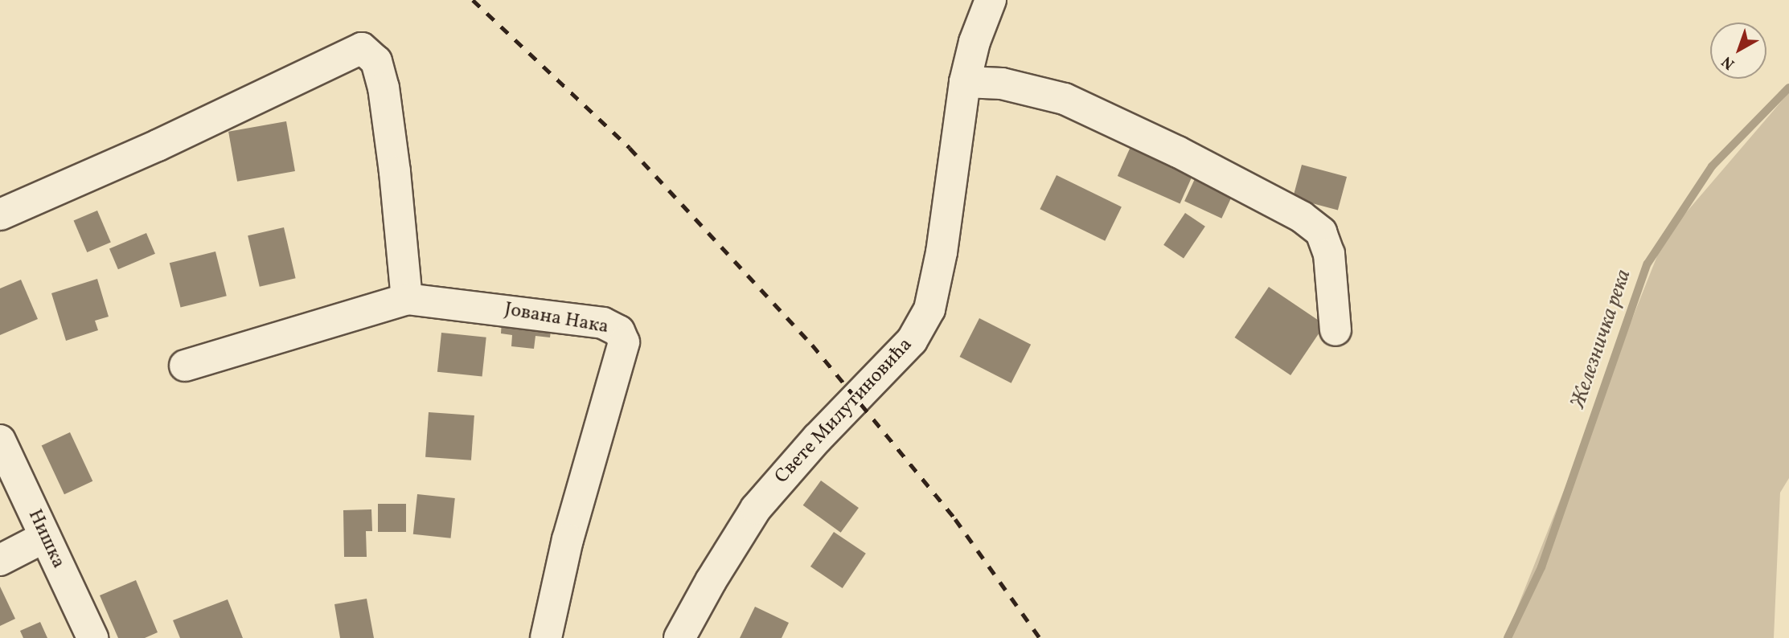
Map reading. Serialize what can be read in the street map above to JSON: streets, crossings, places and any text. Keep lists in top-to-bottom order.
{
  "streets": {
    "street": ["Јована Нака", "Свете Милутиновића", "Нишка"]
  },
  "water": ["Железничка река"],
  "north": "bottom left"
}
